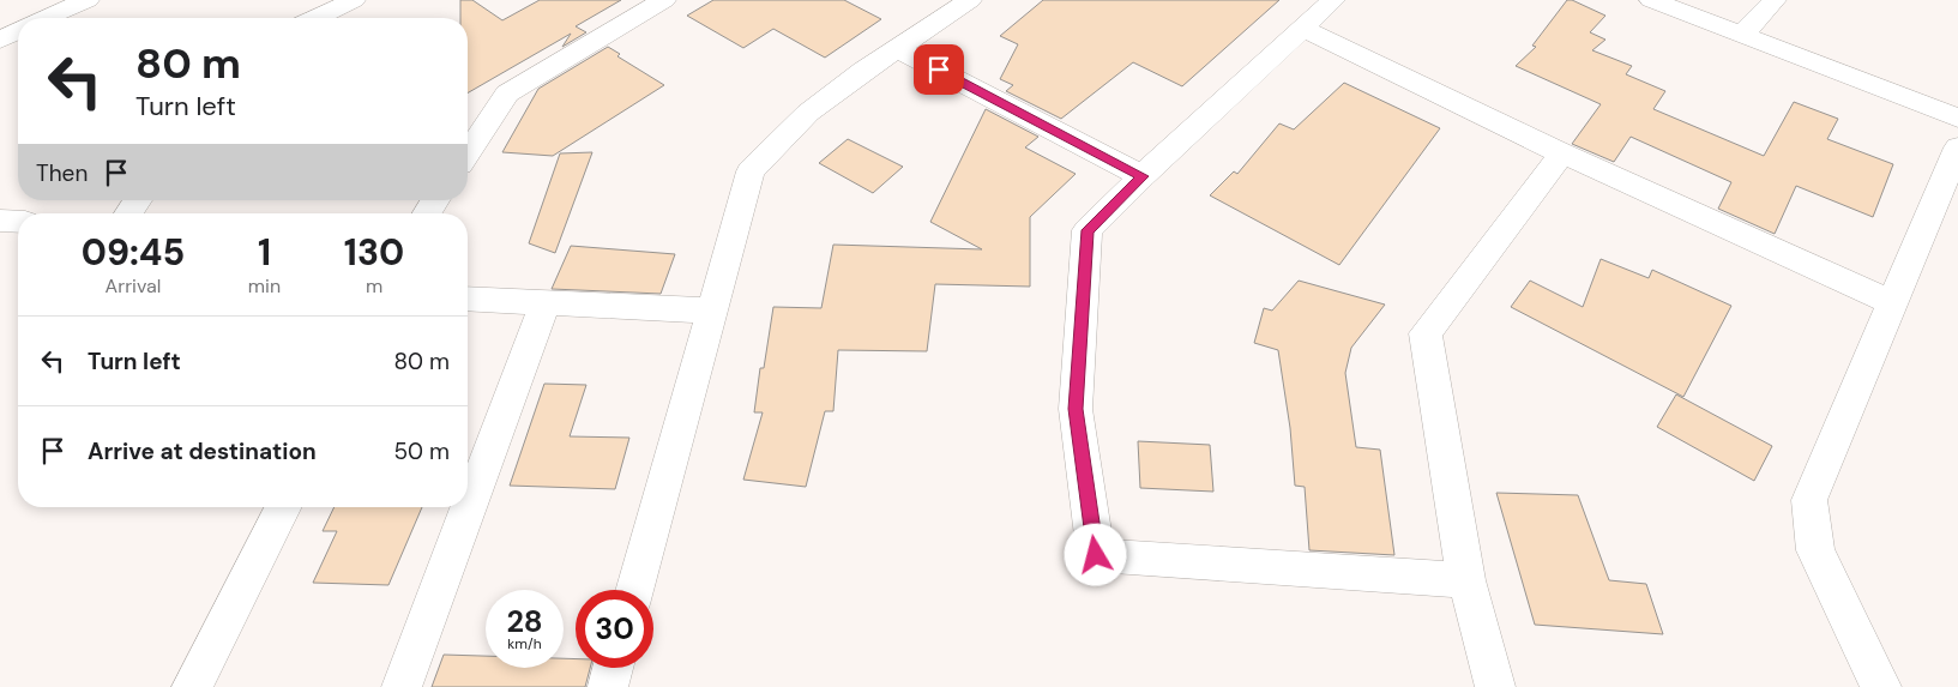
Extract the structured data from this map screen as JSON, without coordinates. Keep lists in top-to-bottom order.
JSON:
{
  "page": {
    "turn": ["80 m", "Turn left"],
    "then": "Then",
    "eta": [
      "09:45",
      "Arrival",
      "1",
      "min",
      "130",
      "m"
    ],
    "list": [
      {
        "name": "Turn left",
        "value": "80 m"
      },
      {
        "name": "Arrive at destination",
        "value": "50 m"
      }
    ],
    "speed": "28 km/h",
    "limit": "30"
  }
}
